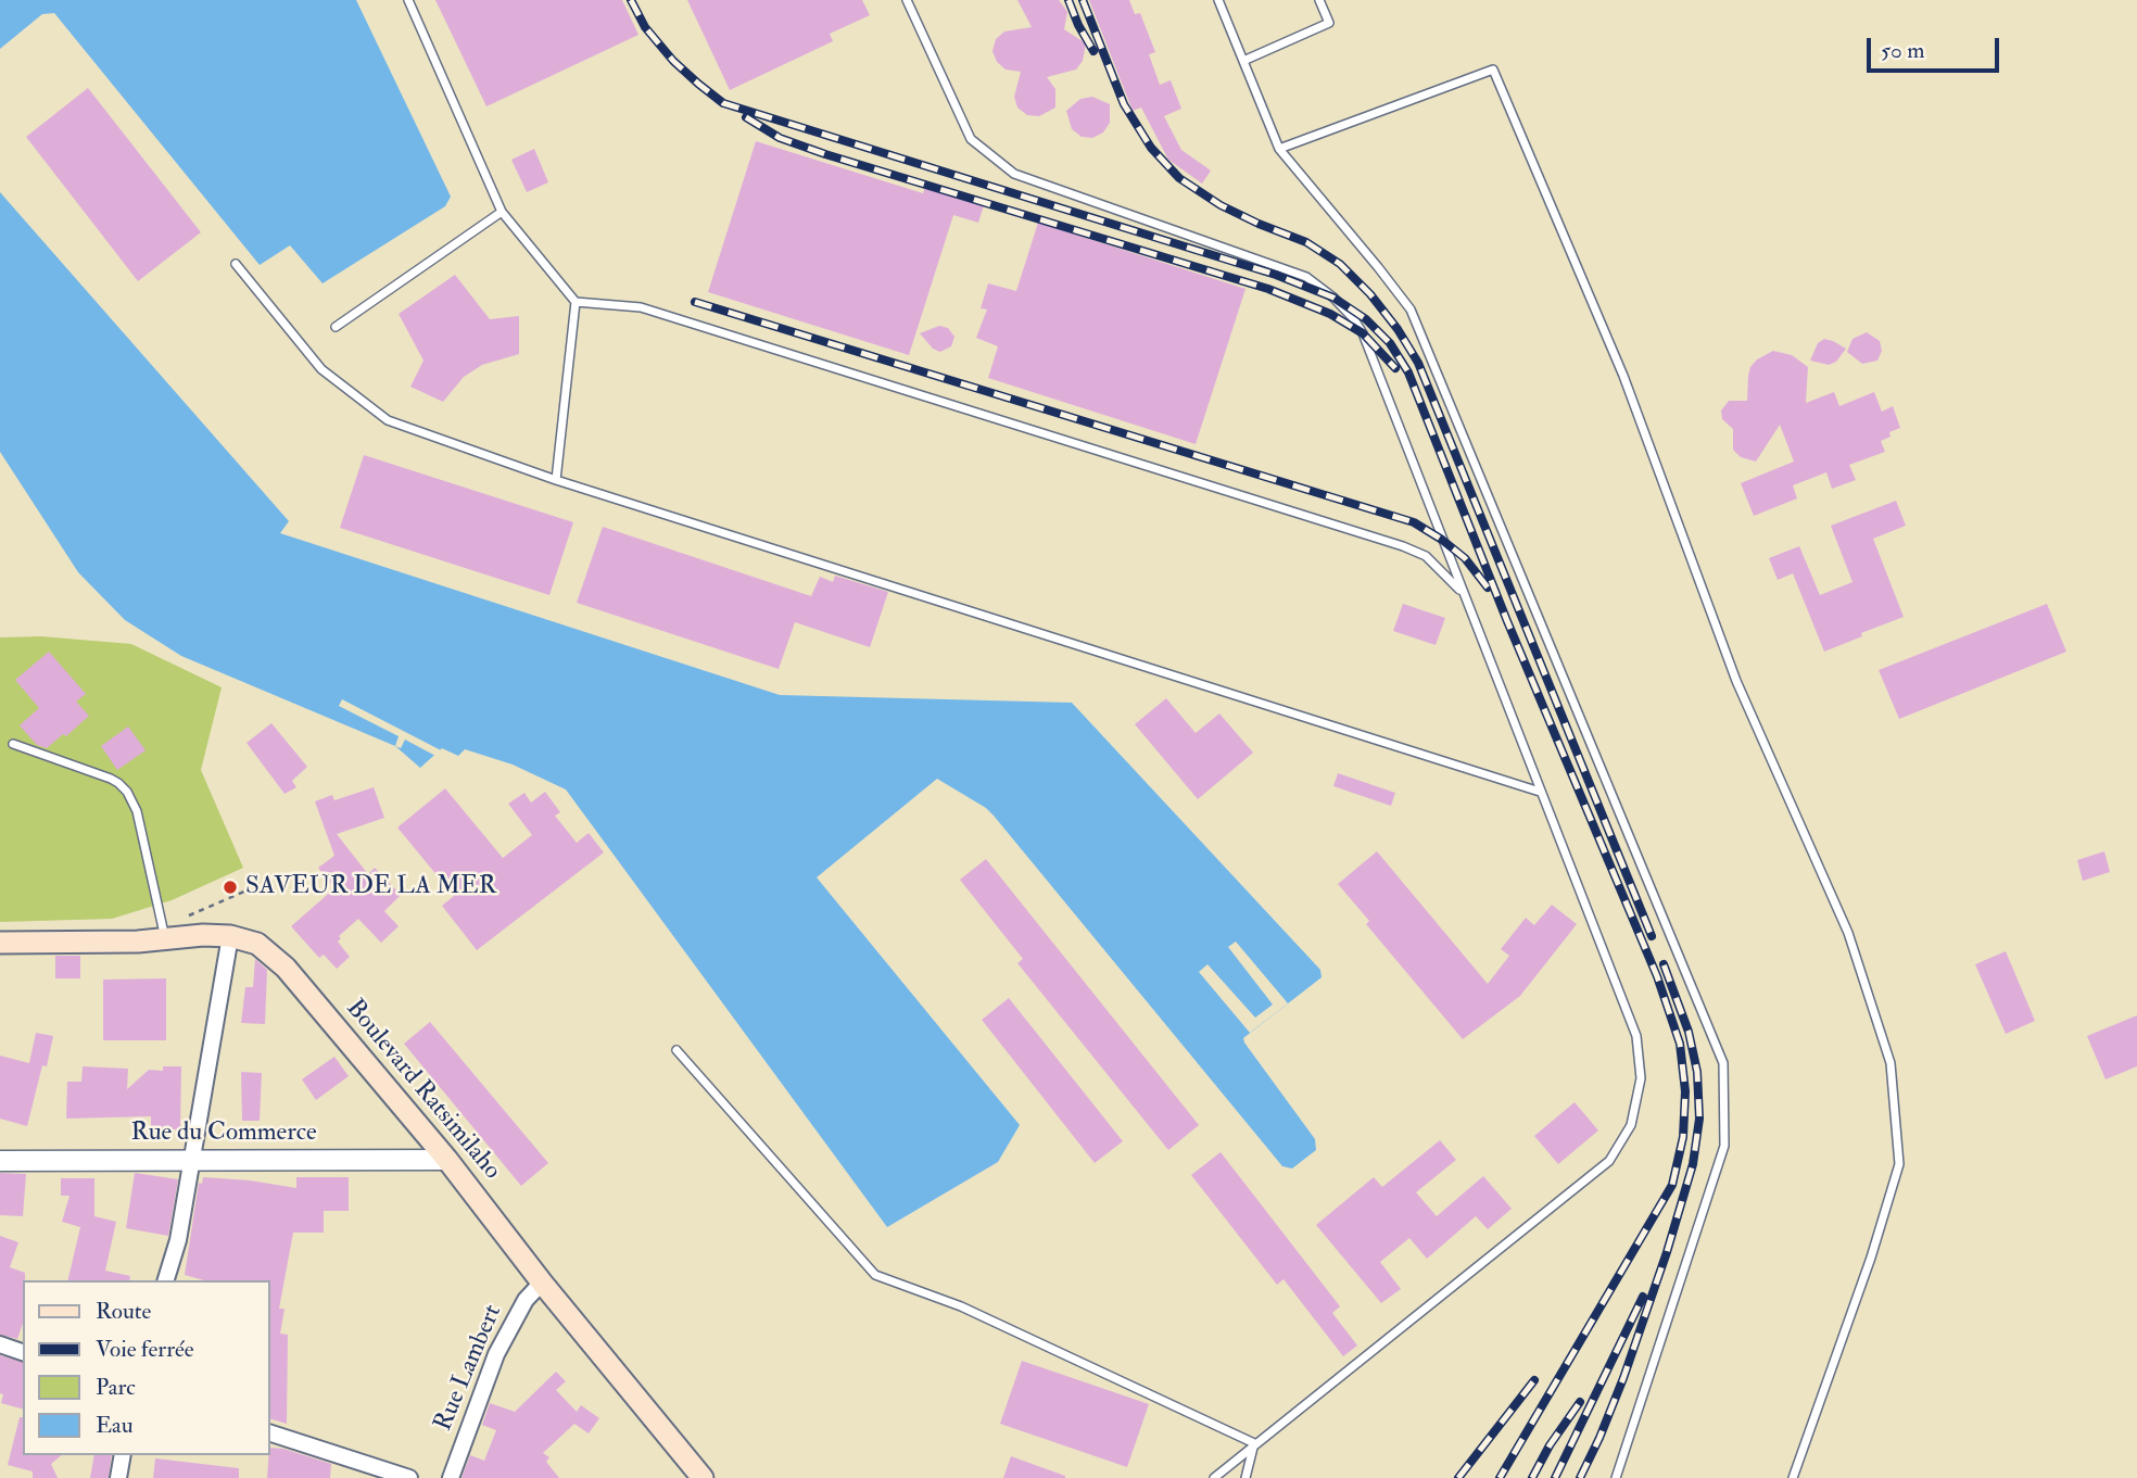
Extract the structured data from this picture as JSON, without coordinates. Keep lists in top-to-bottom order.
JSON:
{
  "streets": {
    "main road": ["Boulevard Ratsimilaho"],
    "street": ["Rue du Commerce", "Rue Lambert"]
  },
  "crossings": [
    ["Boulevard Ratsimilaho", "Rue du Commerce"],
    ["Boulevard Ratsimilaho", "Rue Lambert"]
  ],
  "places": ["SAVEUR DE LA MER"],
  "legend": [
    "Route",
    "Voie ferrée",
    "Parc",
    "Eau"
  ],
  "scale_bar": "50 m"
}
